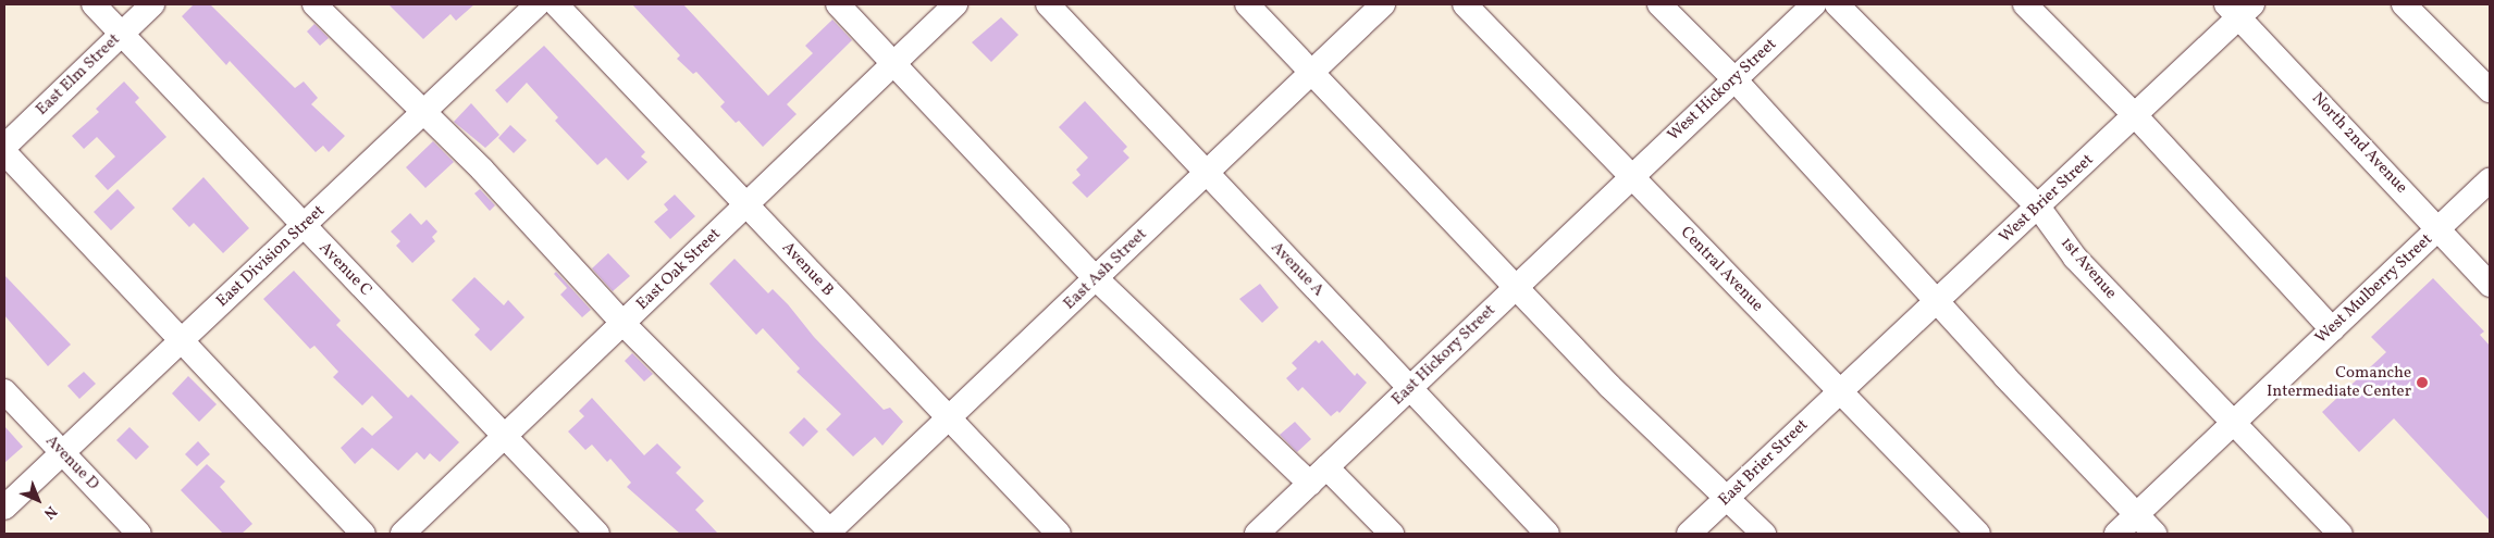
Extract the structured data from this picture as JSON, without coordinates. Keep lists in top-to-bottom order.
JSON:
{
  "streets": {
    "street": [
      "East Elm Street",
      "West Hickory Street",
      "North 2nd Avenue",
      "West Brier Street",
      "East Division Street",
      "1st Avenue",
      "Avenue C",
      "East Oak Street",
      "Avenue B",
      "East Ash Street",
      "Avenue A",
      "Central Avenue",
      "West Mulberry Street",
      "East Hickory Street",
      "Avenue D",
      "East Brier Street"
    ]
  },
  "crossings": [
    ["East Elm Street", "Avenue C"],
    ["West Hickory Street", "Central Avenue"],
    ["West Hickory Street", "East Hickory Street"],
    ["North 2nd Avenue", "West Brier Street"],
    ["North 2nd Avenue", "West Mulberry Street"],
    ["West Brier Street", "1st Avenue"],
    ["West Brier Street", "Central Avenue"],
    ["West Brier Street", "East Brier Street"],
    ["East Division Street", "Avenue C"],
    ["East Division Street", "Avenue D"],
    ["1st Avenue", "West Mulberry Street"],
    ["Avenue C", "East Oak Street"],
    ["East Oak Street", "Avenue B"],
    ["Avenue B", "East Ash Street"],
    ["East Ash Street", "Avenue A"],
    ["Avenue A", "East Hickory Street"],
    ["Central Avenue", "East Hickory Street"],
    ["Central Avenue", "East Brier Street"]
  ],
  "places": ["Comanche Intermediate Center"],
  "north": "bottom right"
}
